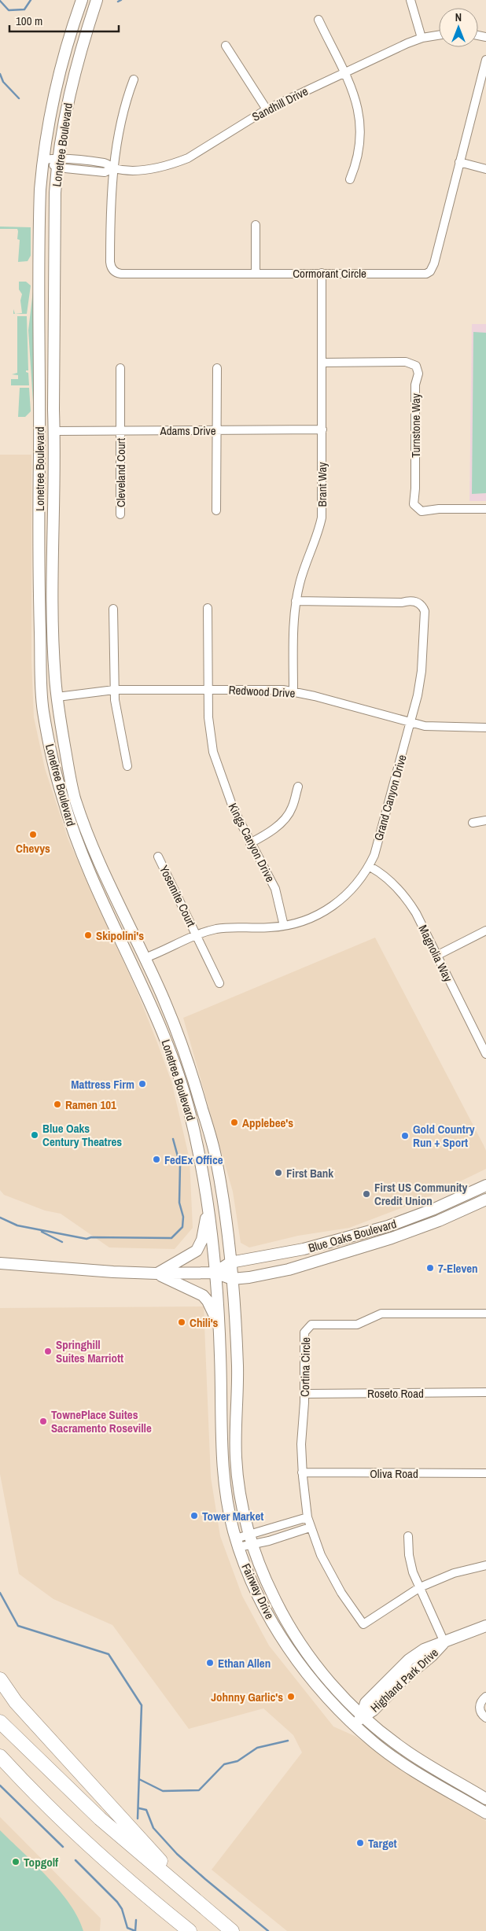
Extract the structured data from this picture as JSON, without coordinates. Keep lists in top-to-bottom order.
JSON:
{
  "streets": {
    "main road": [
      "Lonetree Boulevard",
      "Blue Oaks Boulevard",
      "Fairway Drive",
      "Highland Park Drive"
    ],
    "street": [
      "Sandhill Drive",
      "Cormorant Circle",
      "Turnstone Way",
      "Adams Drive",
      "Cleveland Court",
      "Brant Way",
      "Redwood Drive",
      "Grand Canyon Drive",
      "Kings Canyon Drive",
      "Yosemite Court",
      "Magnolia Way",
      "Cortina Circle",
      "Roseto Road",
      "Oliva Road"
    ]
  },
  "crossings": [
    ["Sandhill Drive", "Lonetree Boulevard"],
    ["Sandhill Drive", "Cormorant Circle"],
    ["Lonetree Boulevard", "Adams Drive"],
    ["Lonetree Boulevard", "Redwood Drive"],
    ["Lonetree Boulevard", "Grand Canyon Drive"],
    ["Lonetree Boulevard", "Blue Oaks Boulevard"],
    ["Lonetree Boulevard", "Fairway Drive"],
    ["Cormorant Circle", "Brant Way"],
    ["Turnstone Way", "Brant Way"],
    ["Adams Drive", "Cleveland Court"],
    ["Adams Drive", "Brant Way"],
    ["Brant Way", "Redwood Drive"],
    ["Brant Way", "Grand Canyon Drive"],
    ["Redwood Drive", "Grand Canyon Drive"],
    ["Redwood Drive", "Kings Canyon Drive"],
    ["Grand Canyon Drive", "Kings Canyon Drive"],
    ["Grand Canyon Drive", "Yosemite Court"],
    ["Grand Canyon Drive", "Magnolia Way"],
    ["Blue Oaks Boulevard", "Fairway Drive"],
    ["Cortina Circle", "Roseto Road"],
    ["Cortina Circle", "Oliva Road"],
    ["Fairway Drive", "Highland Park Drive"]
  ],
  "places": [
    "Chevys",
    "Skipolini's",
    "Mattress Firm",
    "Ramen 101",
    "Applebee's",
    "Blue Oaks Century Theatres",
    "Gold Country Run + Sport",
    "FedEx Office",
    "First Bank",
    "First US Community Credit Union",
    "7-Eleven",
    "Chili's",
    "Springhill Suites Marriott",
    "TownePlace Suites Sacramento Roseville",
    "Tower Market",
    "Ethan Allen",
    "Johnny Garlic's",
    "Target",
    "Topgolf"
  ],
  "scale_bar": "100 m",
  "north": "top"
}
